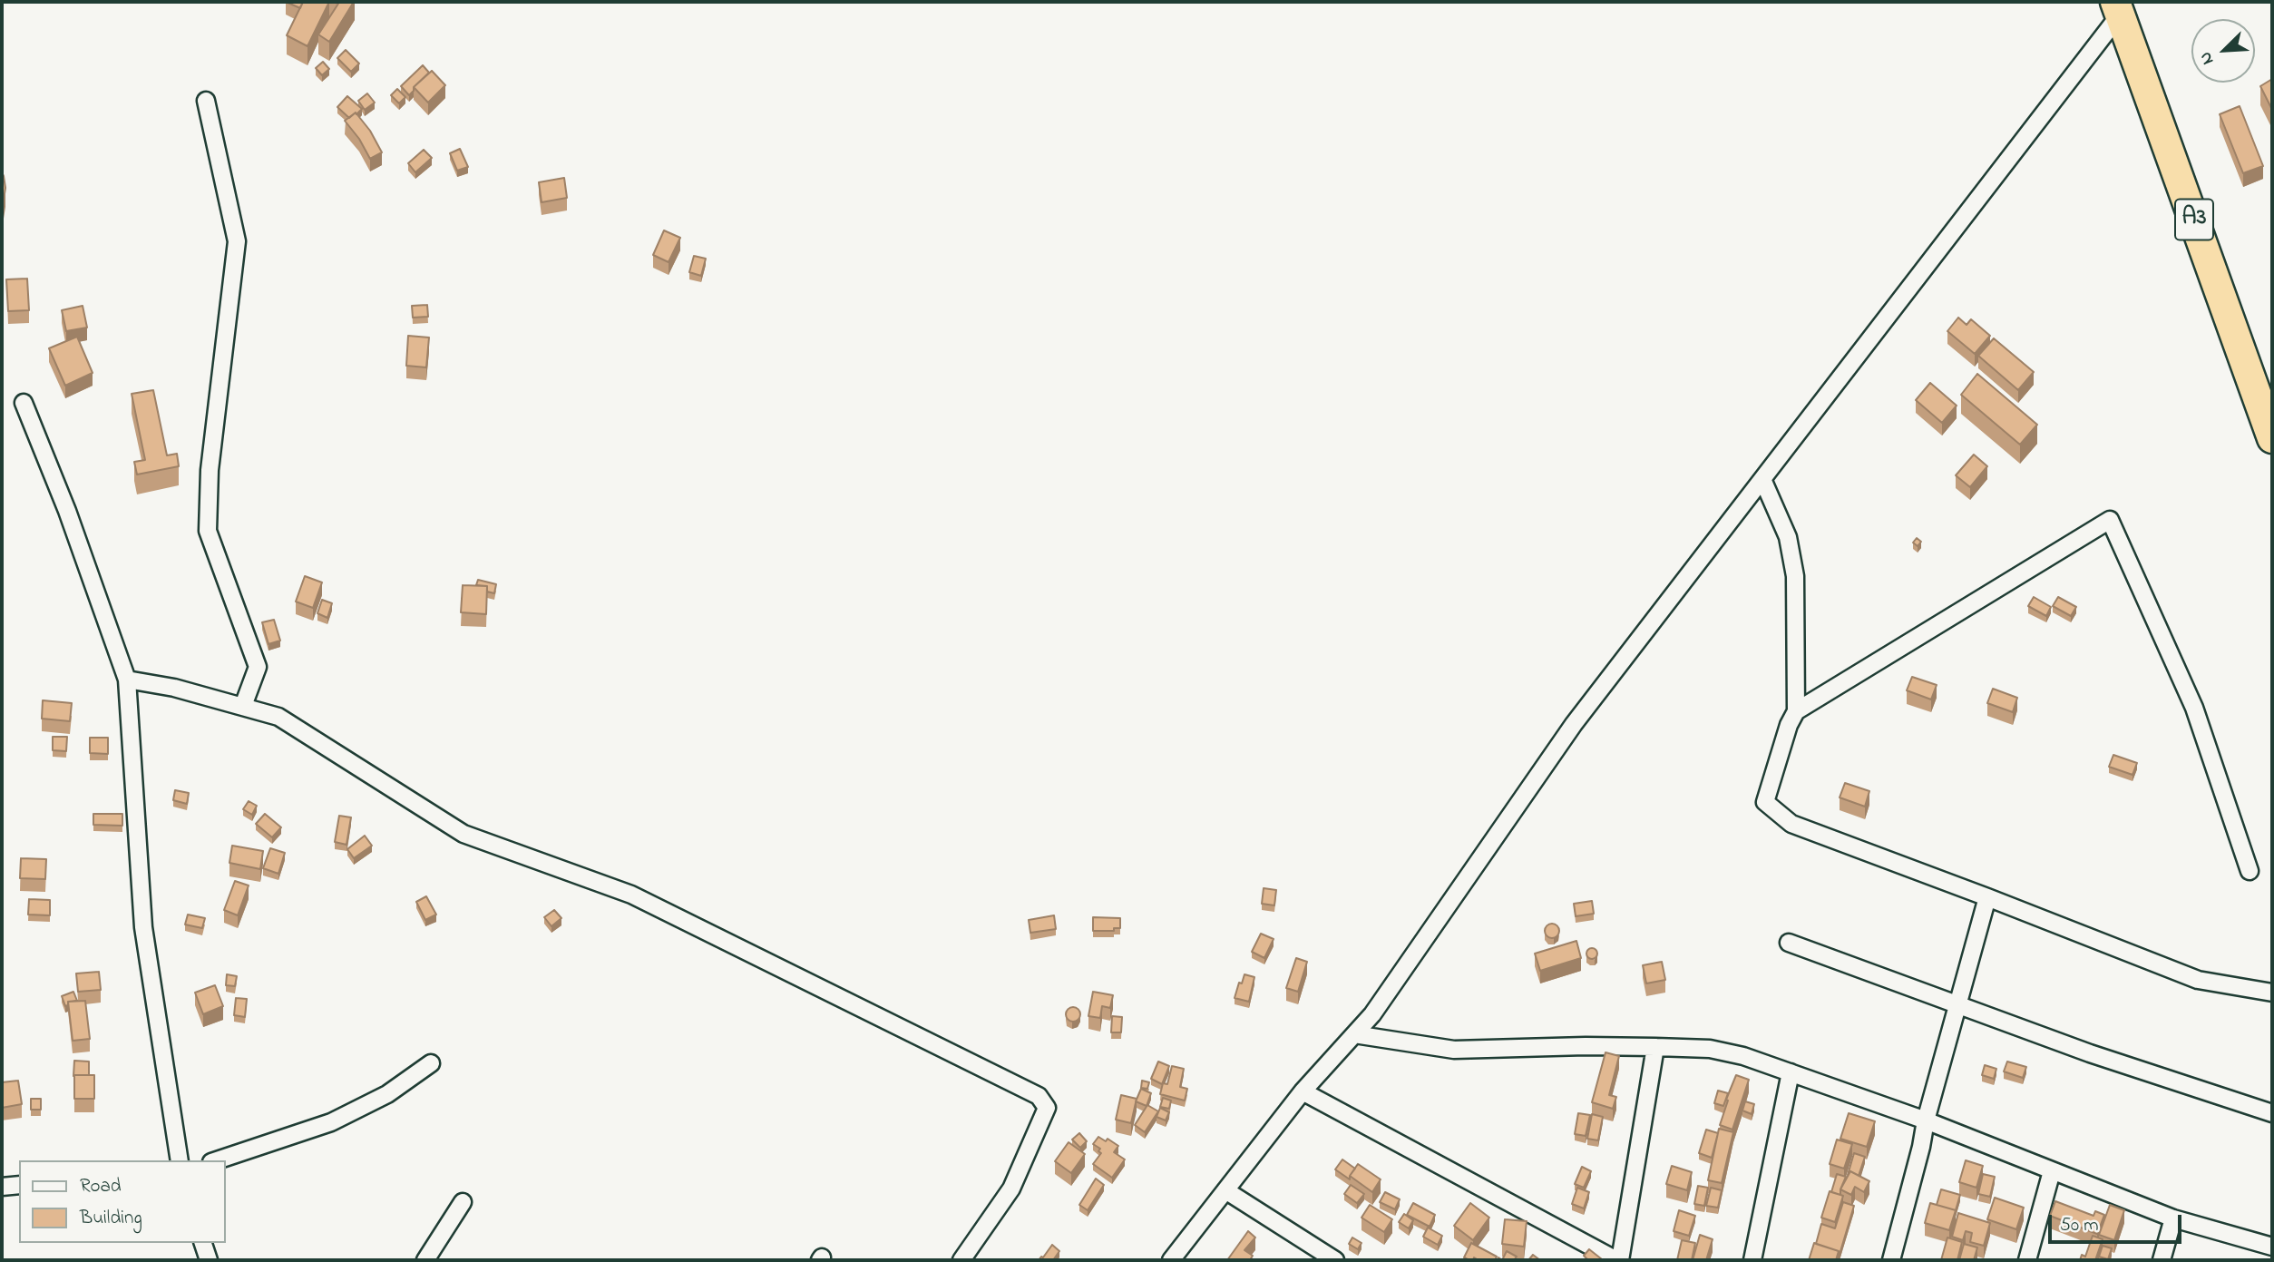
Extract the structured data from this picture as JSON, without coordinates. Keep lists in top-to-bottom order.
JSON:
{
  "streets": {
    "highway": ["A3"]
  },
  "legend": ["Road", "Building"],
  "scale_bar": "50 m",
  "north": "bottom left"
}
